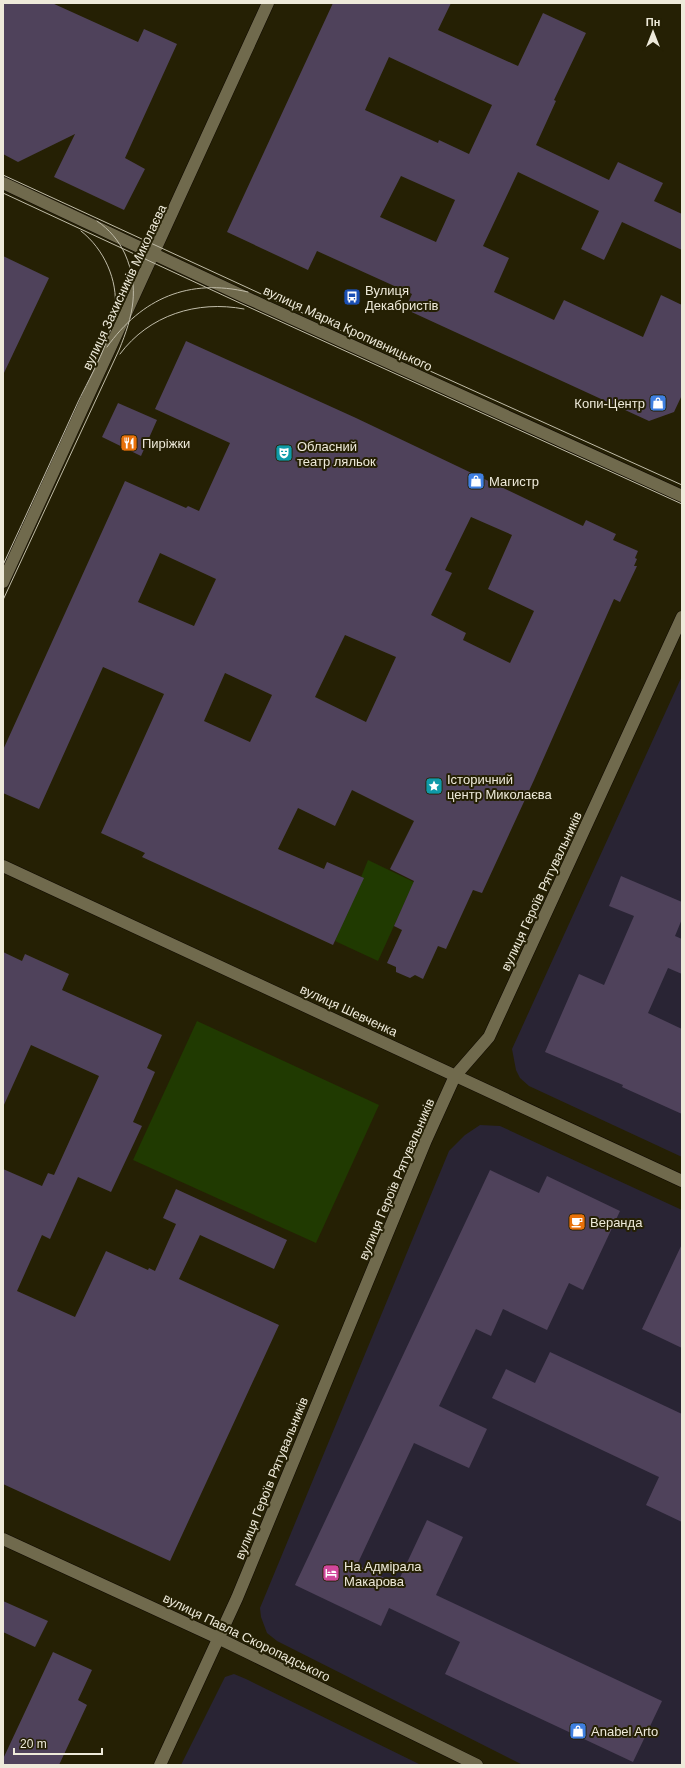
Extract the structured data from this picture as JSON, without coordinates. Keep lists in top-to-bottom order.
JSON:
{
  "streets": {
    "street": [
      "вулиця Захисників Миколаєва",
      "вулиця Марка Кропивницького",
      "вулиця Героїв Рятувальників",
      "вулиця Шевченка",
      "вулиця Павла Скоропадського"
    ]
  },
  "crossings": [
    ["вулиця Захисників Миколаєва", "вулиця Марка Кропивницького"],
    ["вулиця Героїв Рятувальників", "вулиця Шевченка"],
    ["вулиця Героїв Рятувальників", "вулиця Павла Скоропадського"]
  ],
  "places": {
    "bus stop": ["Вулиця Декабристів"],
    "shop": ["Копи-Центр", "Магистр", "Anabel Arto"],
    "restaurant": ["Пиріжки"],
    "theatre": ["Обласний театр ляльок"],
    "place": ["Історичний центр Миколаєва"],
    "cafe": ["Веранда"],
    "hotel": ["На Адмірала Макарова"]
  },
  "scale_bar": "20 m",
  "north": "top"
}
